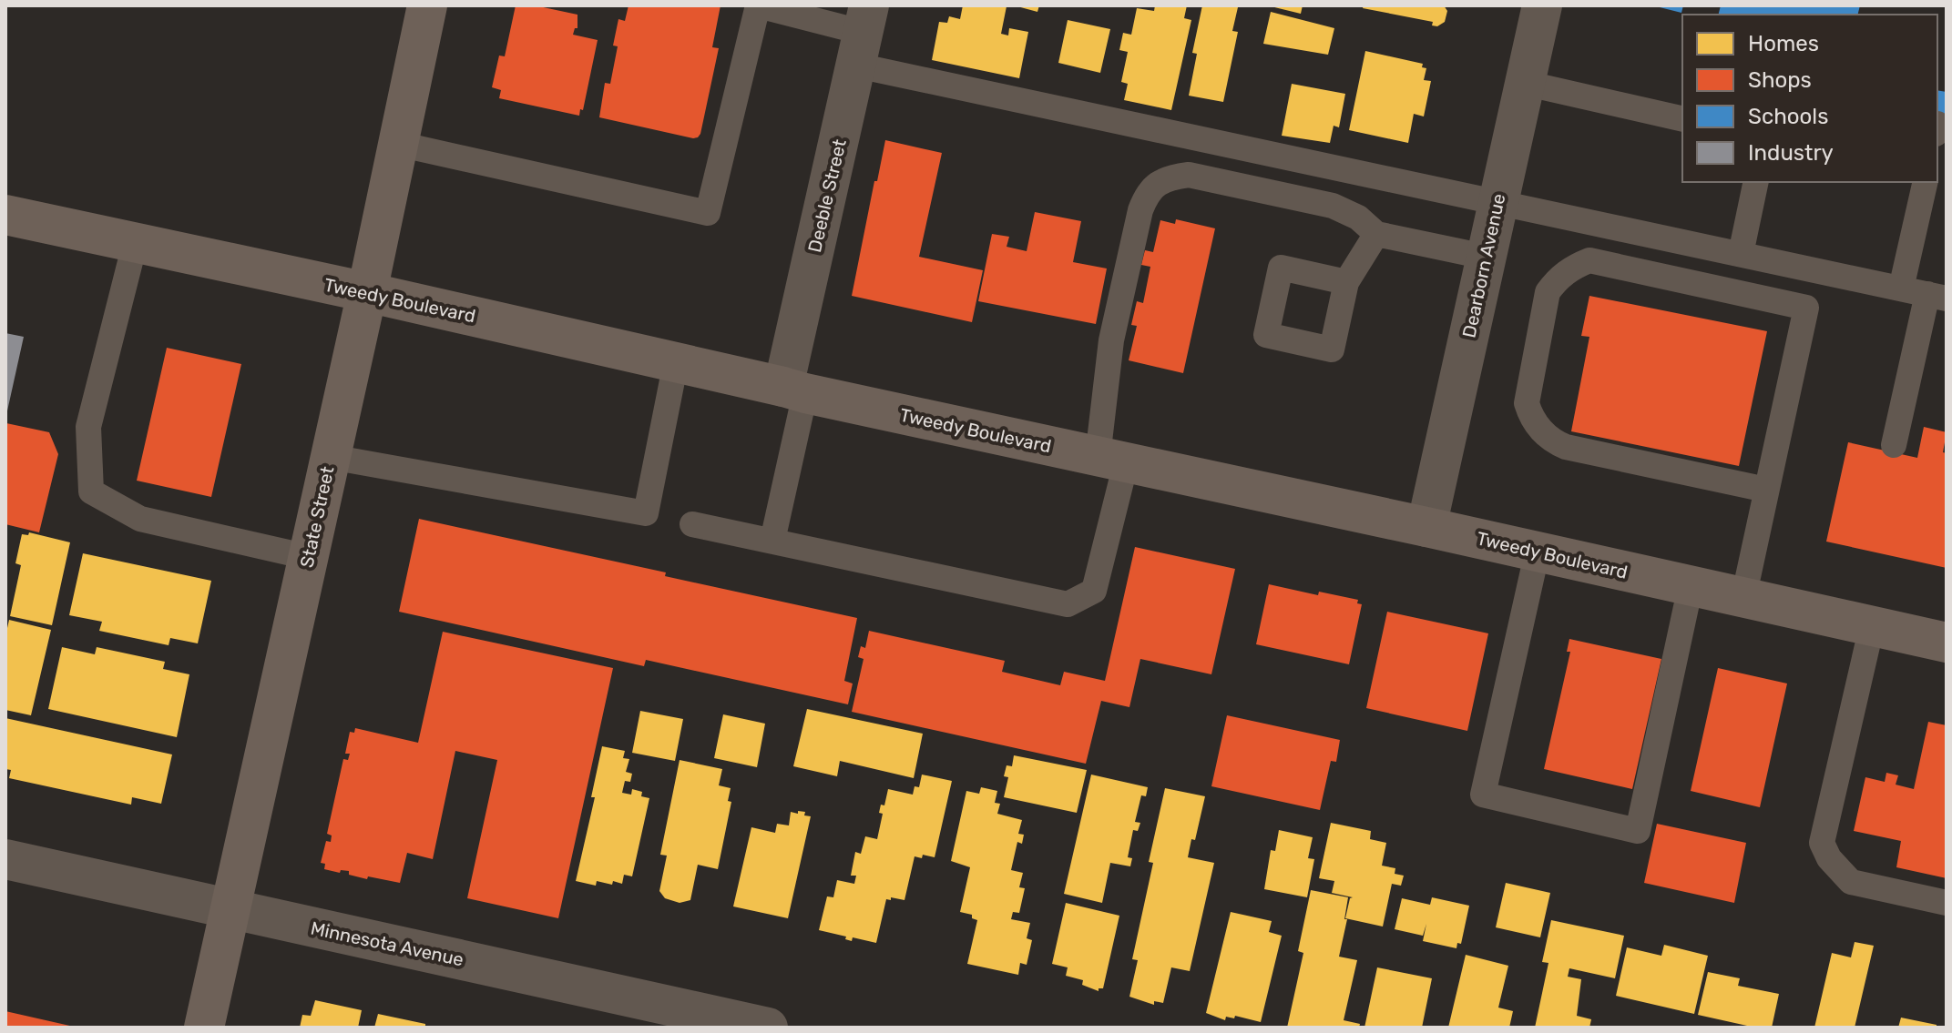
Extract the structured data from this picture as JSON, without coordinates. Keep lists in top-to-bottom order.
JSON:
{
  "streets": {
    "main road": ["Tweedy Boulevard", "State Street"],
    "street": ["Deeble Street", "Dearborn Avenue", "Minnesota Avenue"]
  },
  "crossings": [
    ["Deeble Street", "Tweedy Boulevard"],
    ["Dearborn Avenue", "Tweedy Boulevard"],
    ["Tweedy Boulevard", "State Street"],
    ["State Street", "Minnesota Avenue"]
  ],
  "legend": [
    "Homes",
    "Shops",
    "Schools",
    "Industry"
  ]
}
